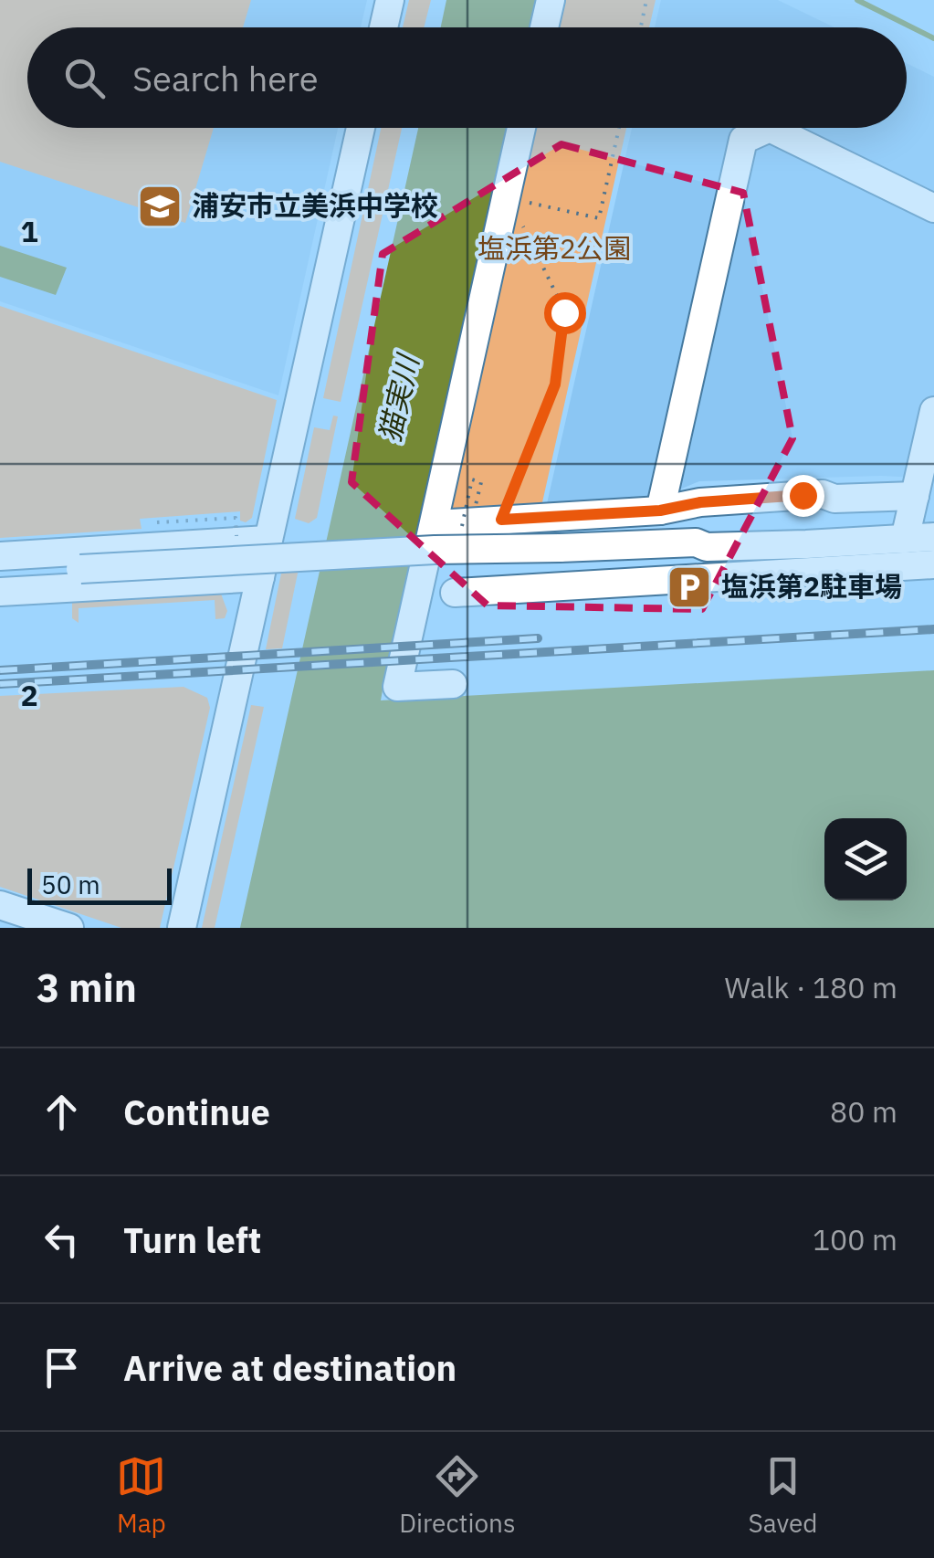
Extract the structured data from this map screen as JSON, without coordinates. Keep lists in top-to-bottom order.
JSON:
{
  "water": ["猫実川"],
  "parks": ["塩浜第2公園"],
  "places": {
    "school or university": ["浦安市立美浜中学校"],
    "parking": ["塩浜第2駐車場"]
  },
  "scale_bar": "50 m",
  "page": {
    "search": "Search here",
    "scale": "50 m",
    "heading": ["3 min", "Walk · 180 m"],
    "list": [
      ["Continue", "80 m"],
      ["Turn left", "100 m"],
      "Arrive at destination"
    ],
    "nav": ["Map", "Directions", "Saved"]
  },
  "grid": {
    "rows": ["1", "2"]
  }
}
